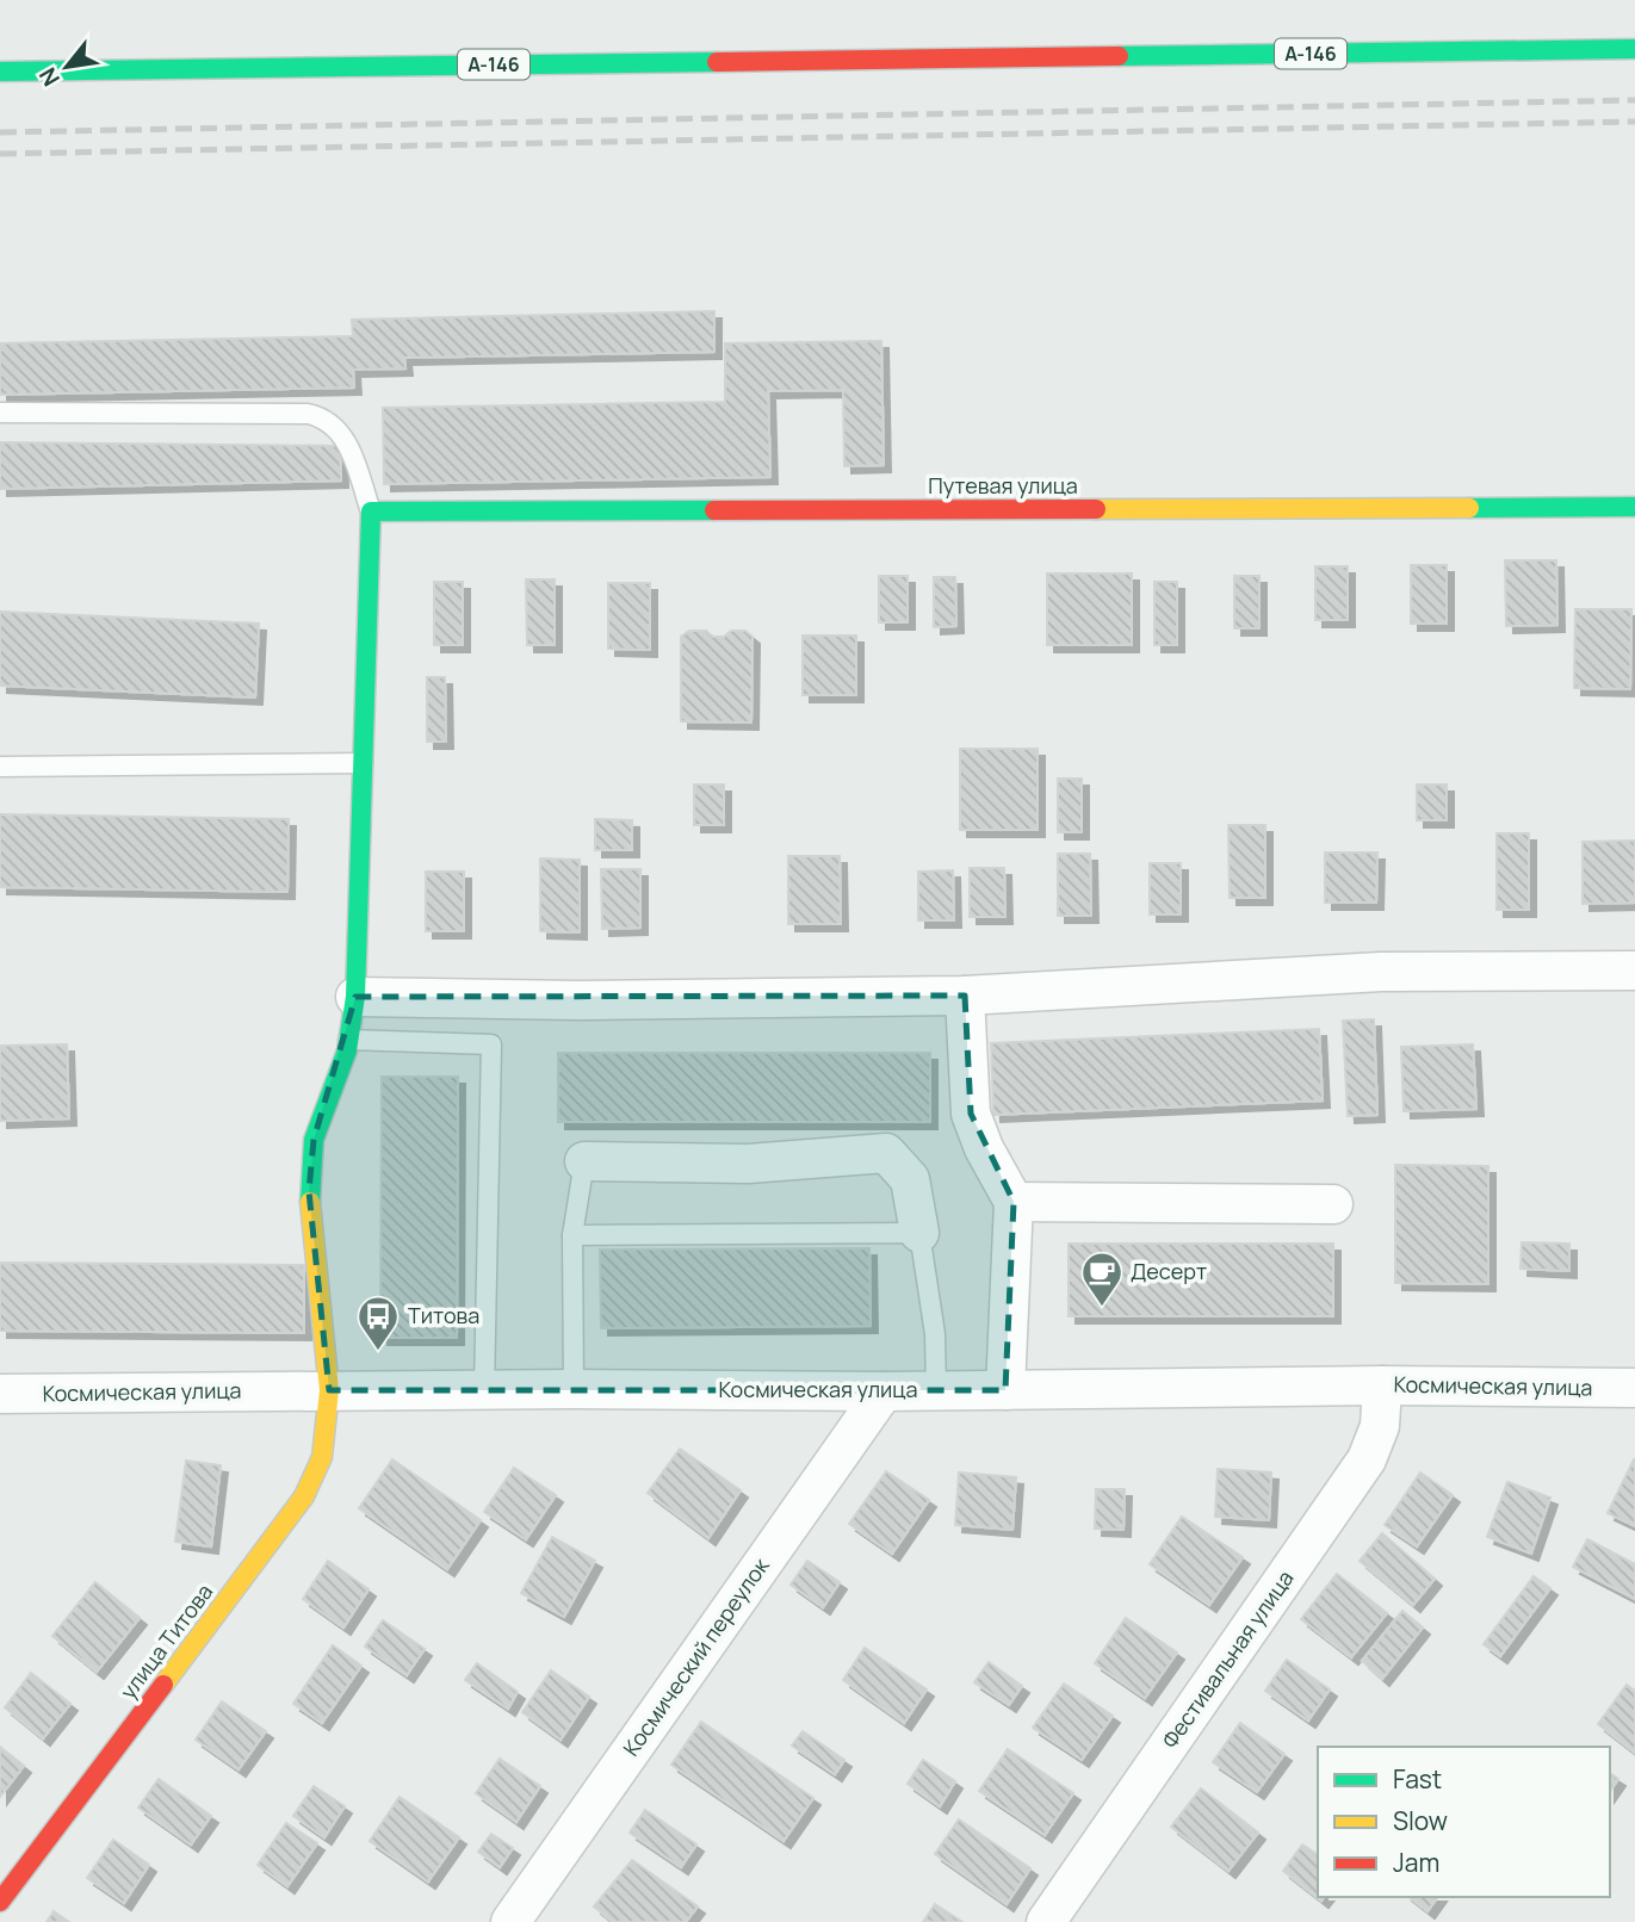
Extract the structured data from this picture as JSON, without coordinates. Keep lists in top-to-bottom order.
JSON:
{
  "streets": {
    "street": [
      "А-146",
      "Путевая улица",
      "Космическая улица",
      "улица Титова",
      "Космический переулок",
      "Фестивальная улица"
    ]
  },
  "crossings": [
    ["Путевая улица", "улица Титова"],
    ["Космическая улица", "улица Титова"],
    ["Космическая улица", "Космический переулок"],
    ["Космическая улица", "Фестивальная улица"]
  ],
  "places": {
    "cafe": ["Десерт"],
    "bus stop": ["Титова"]
  },
  "legend": ["Fast", "Slow", "Jam"],
  "north": "bottom left"
}
